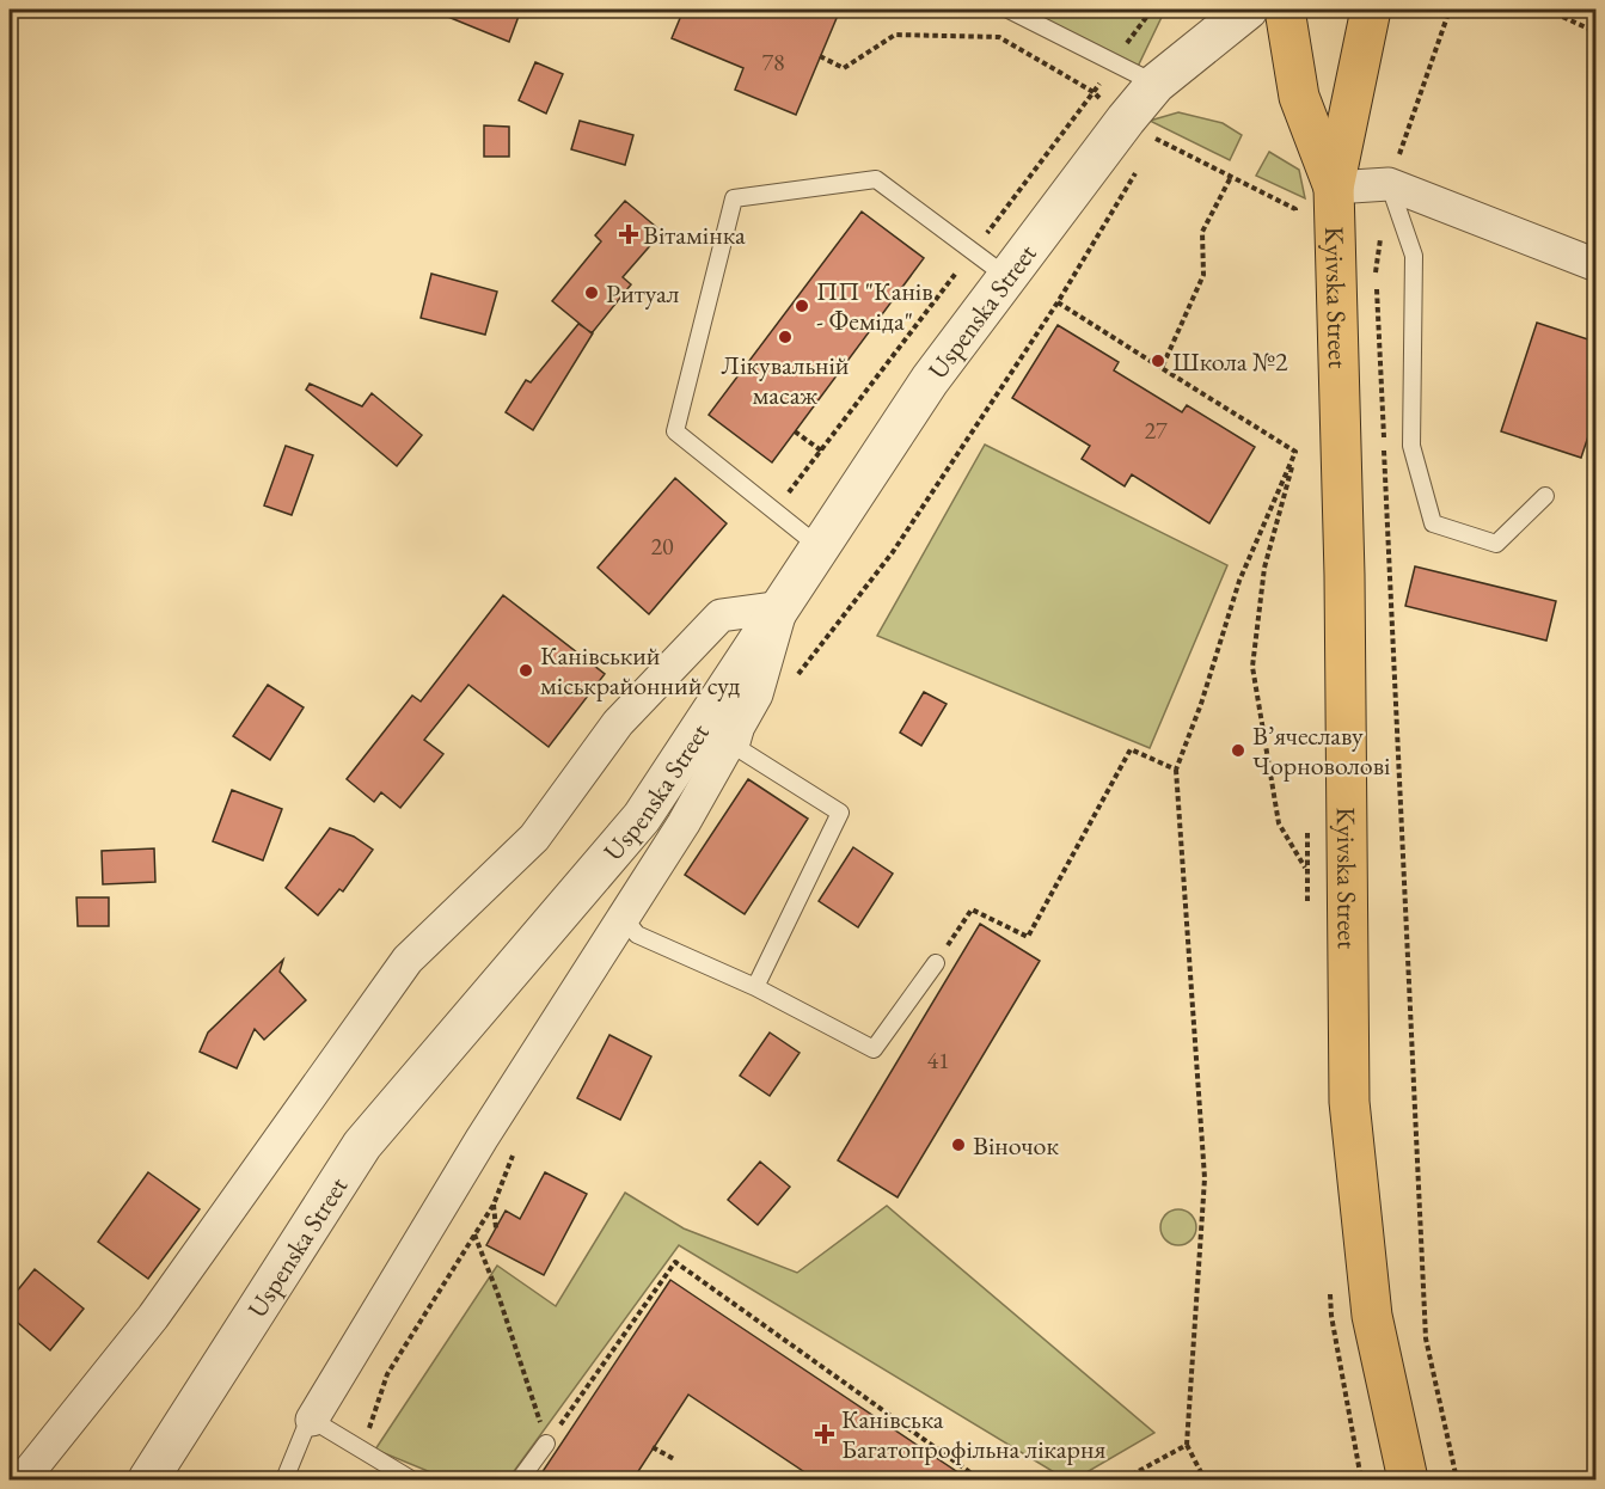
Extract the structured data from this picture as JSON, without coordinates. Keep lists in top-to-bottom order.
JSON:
{
  "streets": {
    "main road": ["Kyivska Street"],
    "street": ["Uspenska Street"]
  },
  "places": {
    "health": ["Вітамінка", "Канівська Багатопрофільна лікарня"],
    "other": [
      "Ритуал",
      "ПП \"Канів - Феміда\"",
      "Лікувальній масаж",
      "Школа №2",
      "Канівський міськрайонний суд",
      "В’ячеславу Чорноволові",
      "Віночок"
    ]
  },
  "house_numbers": [
    "78",
    "27",
    "20",
    "41"
  ]
}
